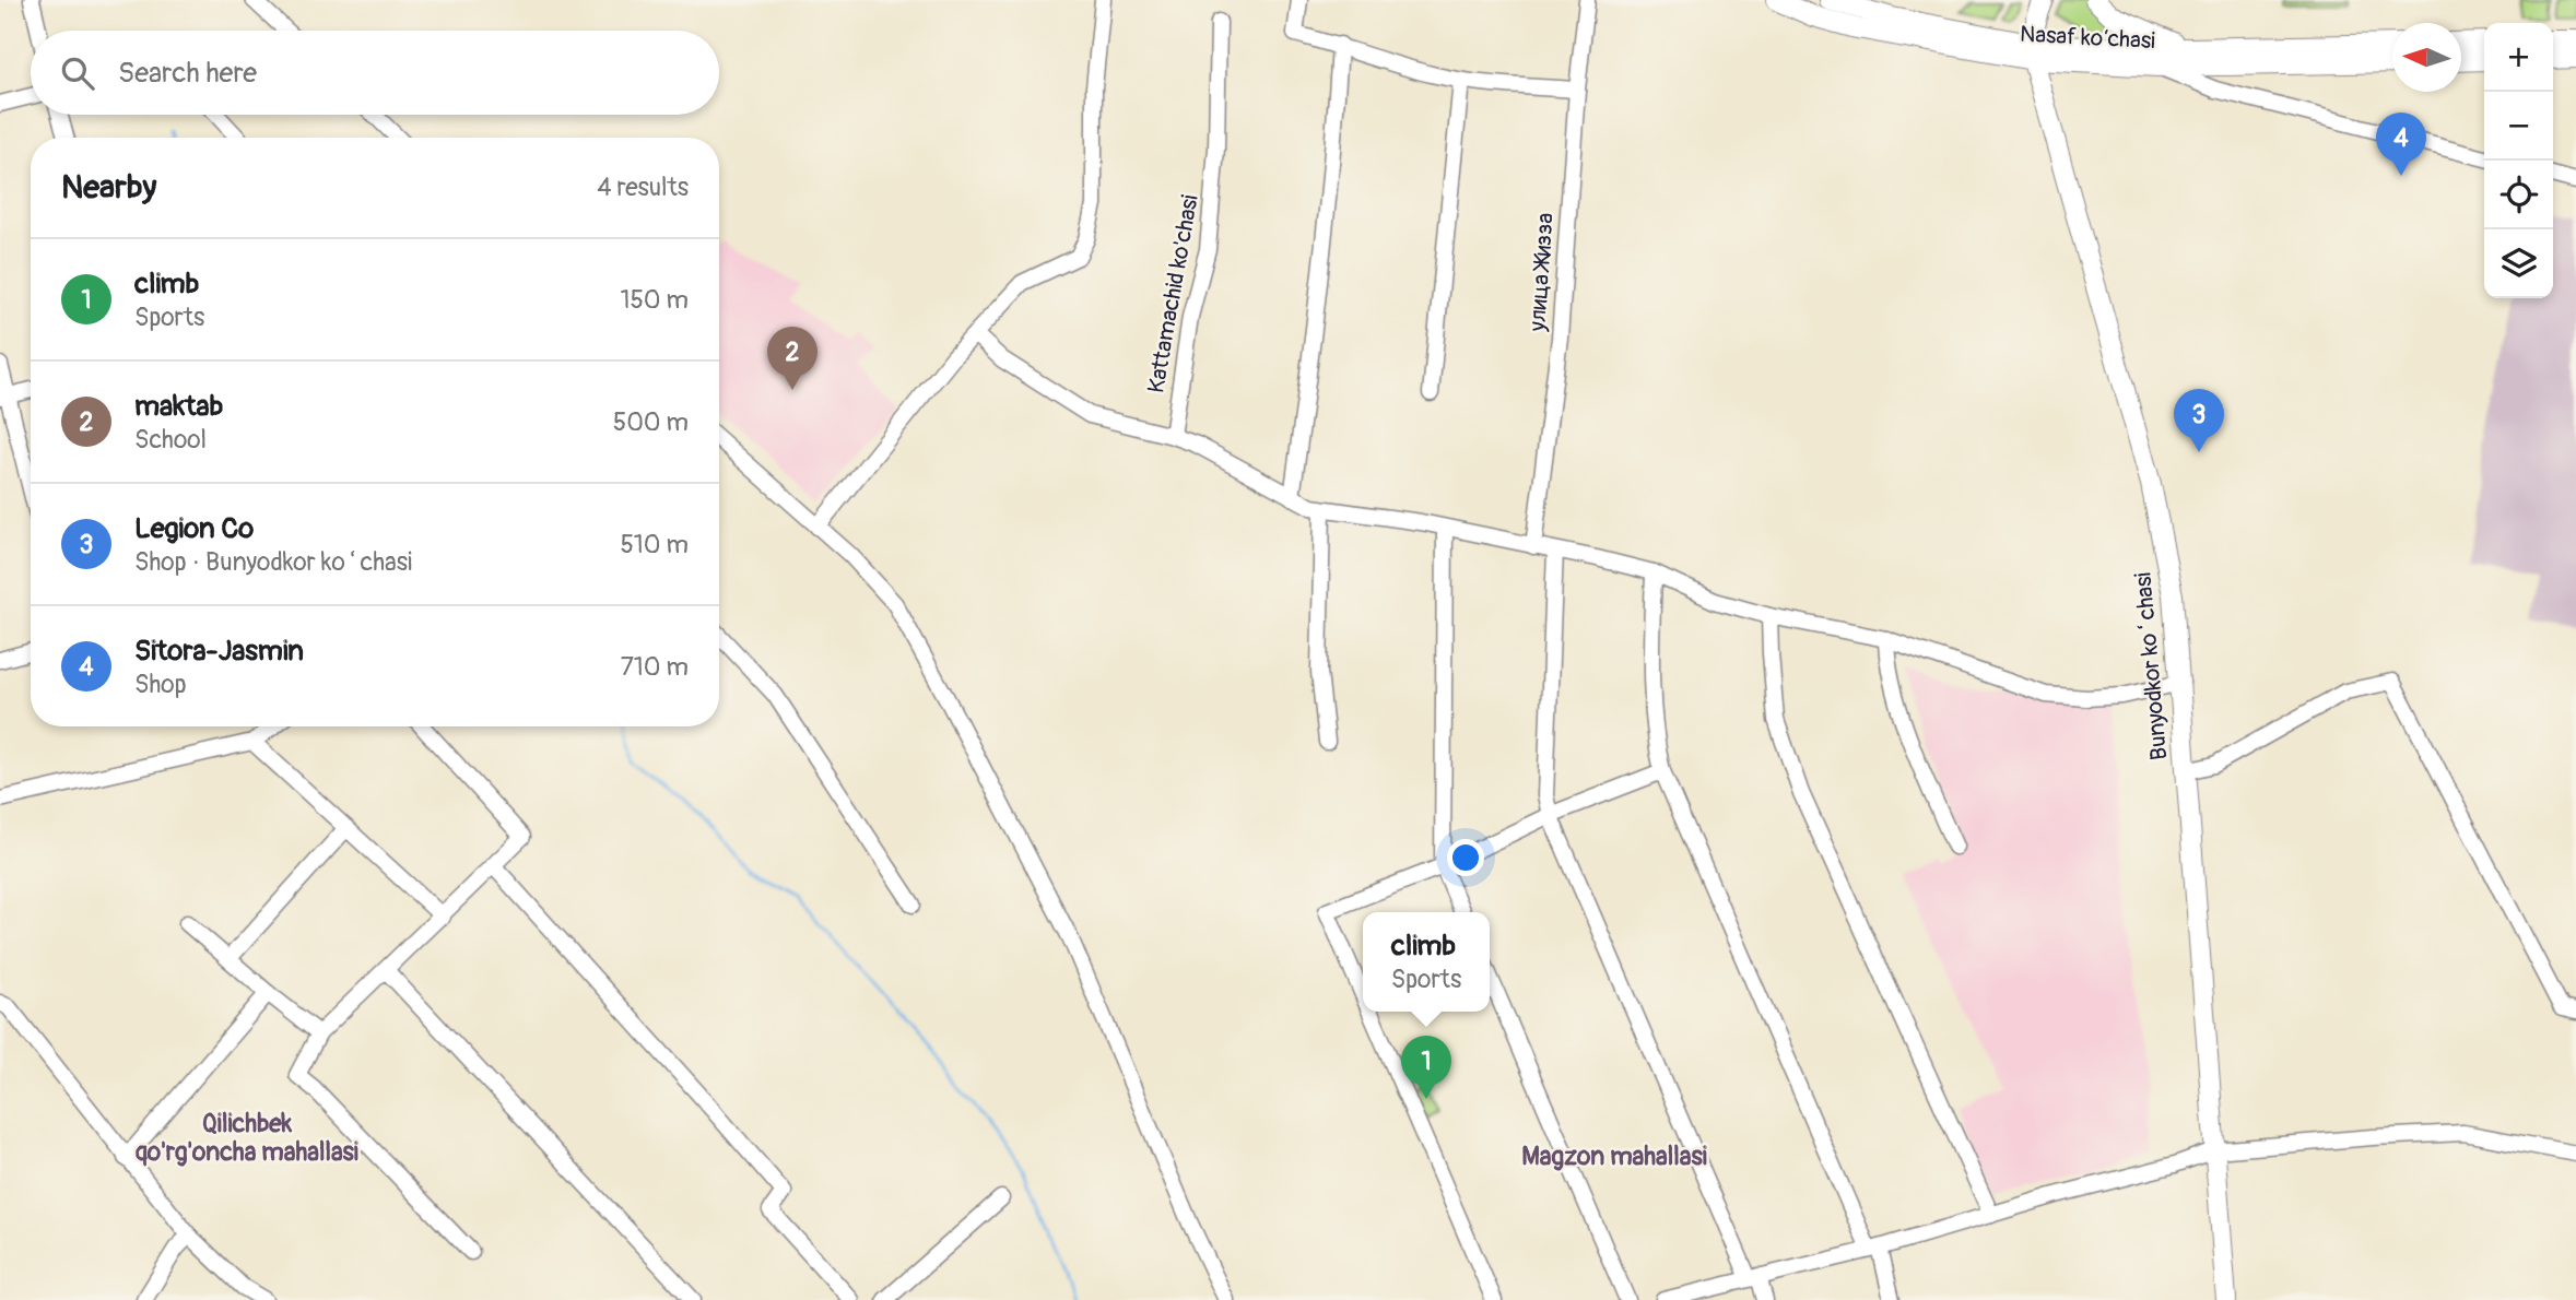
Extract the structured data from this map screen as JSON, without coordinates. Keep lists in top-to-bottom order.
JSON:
{
  "streets": {
    "main road": ["Nasaf ko‘chasi", "Bunyodkor koʻchasi"],
    "street": ["улица Жизза", "Kattamachid ko'chasi"]
  },
  "crossings": [
    ["Nasaf ko‘chasi", "Bunyodkor koʻchasi"]
  ],
  "districts": ["Qilichbek qo'rg'oncha mahallasi", "Magzon mahallasi"],
  "north": "left",
  "page": {
    "map_buttons": ["+", "−"],
    "search": "Search here",
    "pins": [
      "4",
      "2",
      "3",
      "1"
    ],
    "heading": ["Nearby", "4 results"],
    "list": [
      {
        "mark": "1",
        "name": "climb",
        "note": "Sports",
        "value": "150 m"
      },
      {
        "mark": "2",
        "name": "maktab",
        "note": "School",
        "value": "500 m"
      },
      {
        "mark": "3",
        "name": "Legion Co",
        "note": "Shop · Bunyodkor koʻchasi",
        "value": "510 m"
      },
      {
        "mark": "4",
        "name": "Sitora-Jasmin",
        "note": "Shop",
        "value": "710 m"
      }
    ],
    "popup": ["climb", "Sports"]
  }
}
